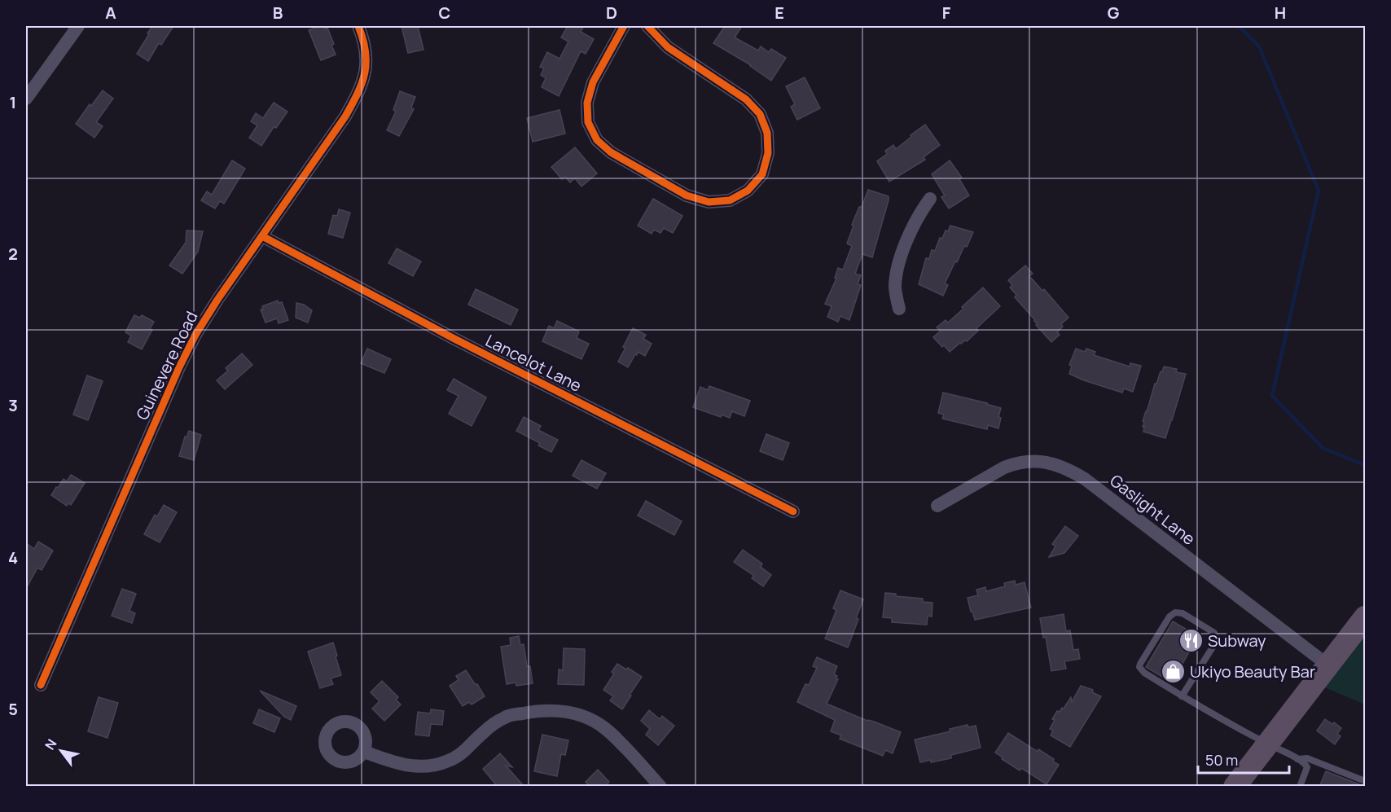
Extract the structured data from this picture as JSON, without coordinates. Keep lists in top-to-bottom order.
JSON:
{
  "streets": {
    "street": ["Lancelot Lane", "Guinevere Road", "Gaslight Lane"]
  },
  "crossings": [
    ["Lancelot Lane", "Guinevere Road"]
  ],
  "places": {
    "restaurant": ["Subway"],
    "shop": ["Ukiyo Beauty Bar"]
  },
  "scale_bar": "50 m",
  "north": "top left",
  "grid": {
    "columns": [
      "A",
      "B",
      "C",
      "D",
      "E",
      "F",
      "G",
      "H"
    ],
    "rows": [
      "1",
      "2",
      "3",
      "4",
      "5"
    ]
  }
}
